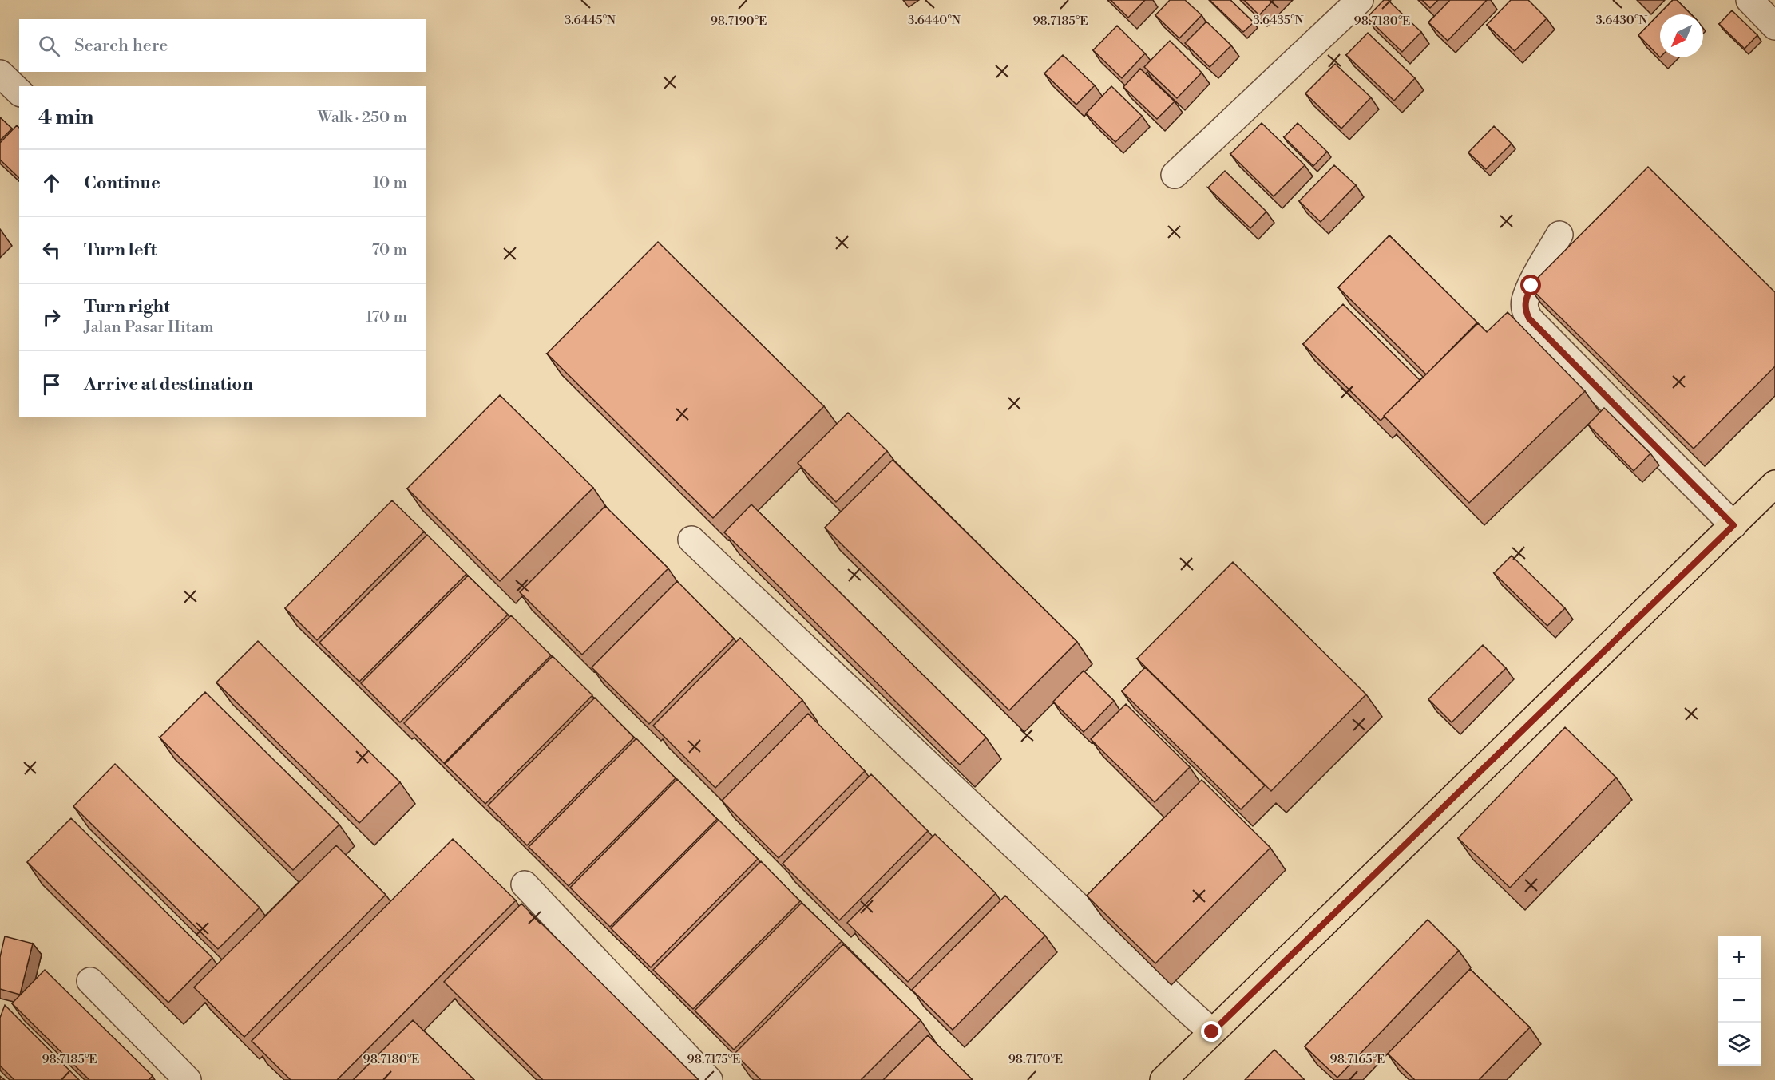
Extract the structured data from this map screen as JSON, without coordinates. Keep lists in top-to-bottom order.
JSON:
{
  "north": "bottom left",
  "page": {
    "search": "Search here",
    "heading": ["4 min", "Walk · 250 m"],
    "list": [
      ["Continue", "10 m"],
      ["Turn left", "70 m"],
      ["Turn right", "Jalan Pasar Hitam", "170 m"],
      "Arrive at destination"
    ],
    "map_buttons": ["+", "−"]
  },
  "coordinates": [
    "3.6440°N",
    "3.6445°N",
    "3.6435°N",
    "3.6430°N",
    "98.7190°E",
    "98.7185°E",
    "98.7180°E",
    "98.7175°E",
    "98.7170°E",
    "98.7165°E"
  ]
}
